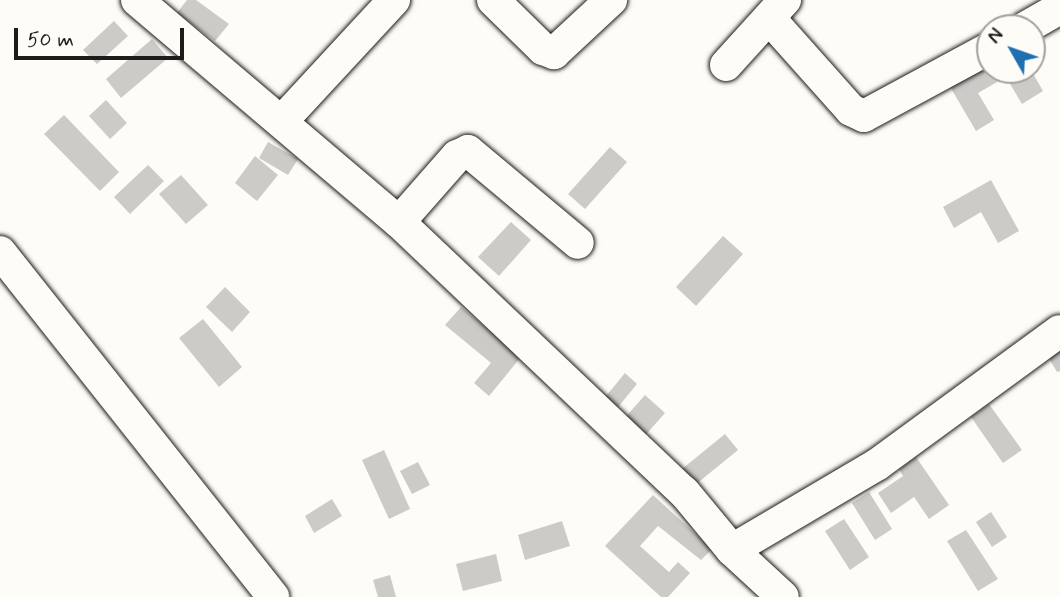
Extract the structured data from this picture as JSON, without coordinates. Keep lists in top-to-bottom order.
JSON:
{
  "scale_bar": "50 m",
  "north": "top left"
}
